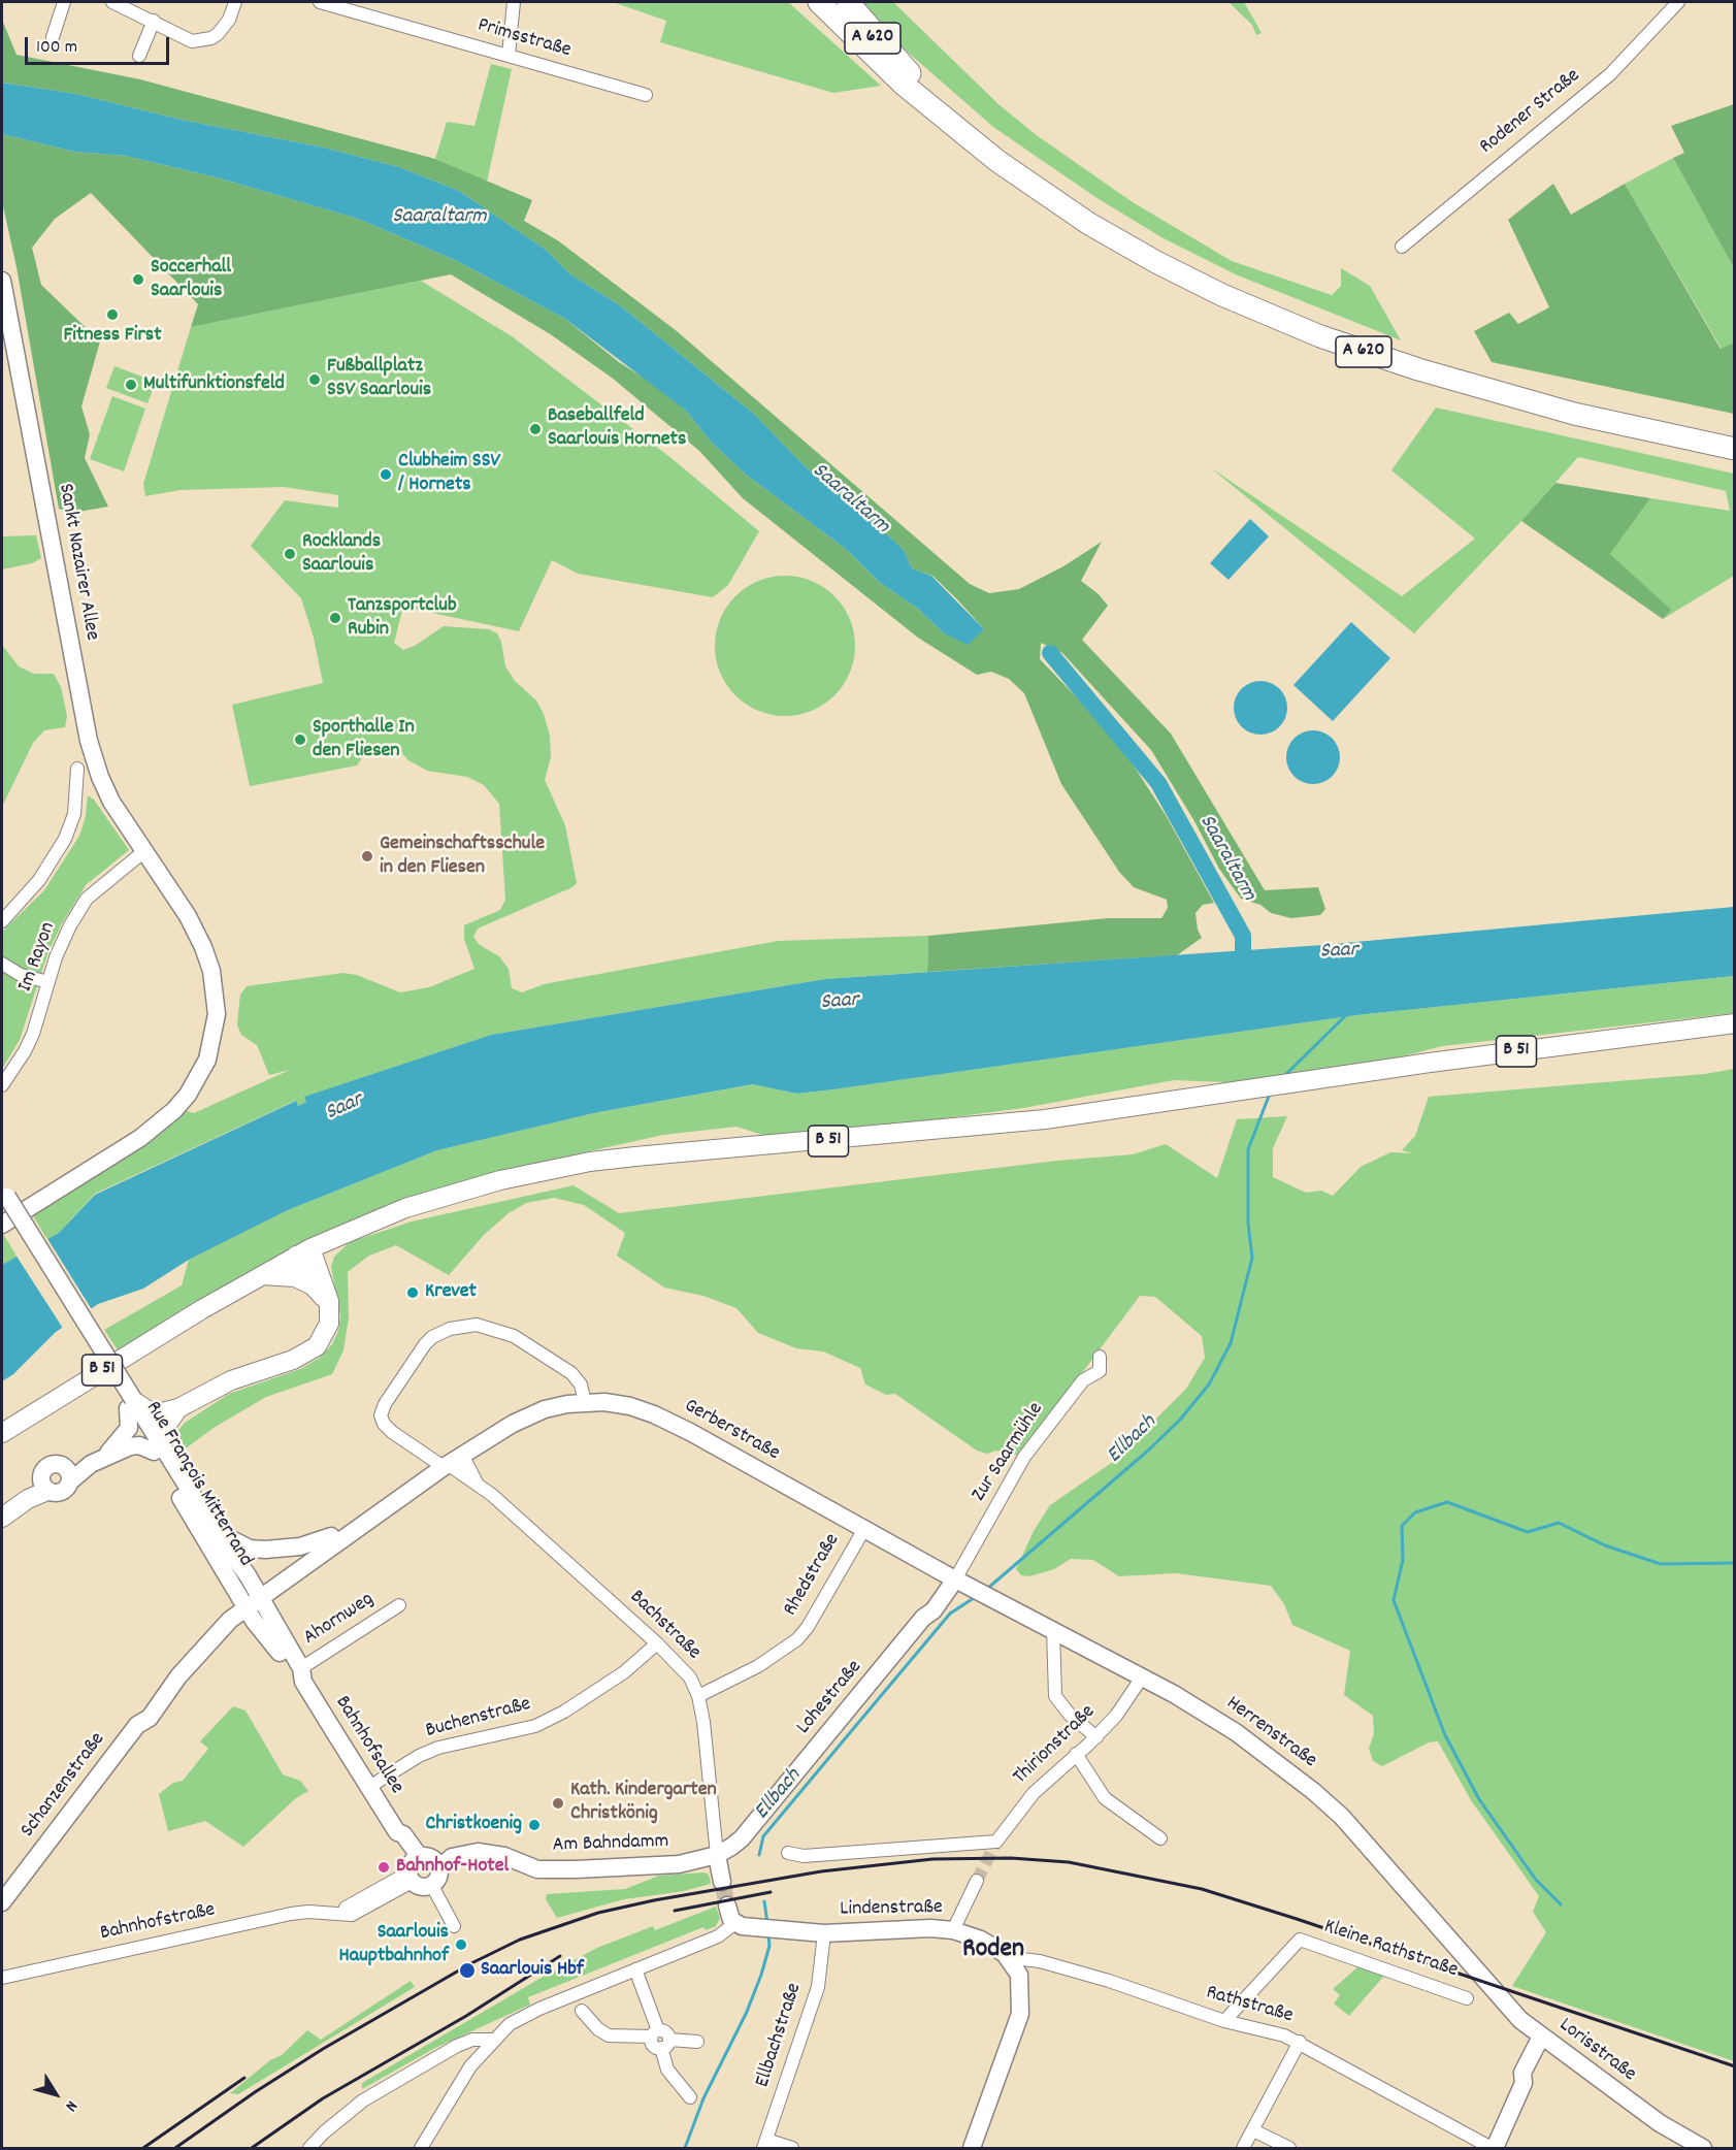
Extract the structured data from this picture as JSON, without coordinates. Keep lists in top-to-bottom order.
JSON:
{
  "streets": {
    "highway": ["A 620"],
    "main road": ["B 51"],
    "street": [
      "Primsstraße",
      "Rodener Straße",
      "Sankt Nazairer Allee",
      "Im Rayon",
      "Gerberstraße",
      "Zur Saarmühle",
      "Rue François Mitterrand",
      "Rhedstraße",
      "Ahornweg",
      "Bachstraße",
      "Lohestraße",
      "Buchenstraße",
      "Herrenstraße",
      "Bahnhofsallee",
      "Thirionstraße",
      "Schanzenstraße",
      "Am Bahndamm",
      "Lindenstraße",
      "Bahnhofstraße",
      "Kleine Rathstraße",
      "Rathstraße",
      "Ellbachstraße",
      "Lorisstraße"
    ]
  },
  "crossings": [
    ["Sankt Nazairer Allee", "Im Rayon"],
    ["Gerberstraße", "Zur Saarmühle"],
    ["Gerberstraße", "Rhedstraße"],
    ["Gerberstraße", "Bachstraße"],
    ["Gerberstraße", "Lohestraße"],
    ["Gerberstraße", "Herrenstraße"],
    ["Zur Saarmühle", "Lohestraße"],
    ["Rue François Mitterrand", "Bahnhofsallee"],
    ["Rue François Mitterrand", "Schanzenstraße"],
    ["Rhedstraße", "Bachstraße"],
    ["Ahornweg", "Bahnhofsallee"],
    ["Bachstraße", "Lohestraße"],
    ["Bachstraße", "Buchenstraße"],
    ["Bachstraße", "Am Bahndamm"],
    ["Lohestraße", "Am Bahndamm"],
    ["Buchenstraße", "Bahnhofsallee"],
    ["Herrenstraße", "Thirionstraße"],
    ["Herrenstraße", "Lorisstraße"],
    ["Bahnhofsallee", "Schanzenstraße"],
    ["Bahnhofsallee", "Am Bahndamm"],
    ["Bahnhofsallee", "Bahnhofstraße"],
    ["Am Bahndamm", "Bahnhofstraße"],
    ["Lindenstraße", "Rathstraße"],
    ["Lindenstraße", "Ellbachstraße"],
    ["Kleine Rathstraße", "Rathstraße"]
  ],
  "districts": ["Roden"],
  "water": ["Saaraltarm", "Saar", "Ellbach"],
  "places": [
    "Soccerhall Saarlouis",
    "Fitness First",
    "Fußballplatz SSV Saarlouis",
    "Multifunktionsfeld",
    "Baseballfeld Saarlouis Hornets",
    "Clubheim SSV / Hornets",
    "Rocklands Saarlouis",
    "Tanzsportclub Rubin",
    "Sporthalle In den Fliesen",
    "Gemeinschaftsschule in den Fliesen",
    "Krevet",
    "Kath. Kindergarten Christkönig",
    "Christkoenig",
    "Bahnhof-Hotel",
    "Saarlouis Hauptbahnhof",
    "Saarlouis Hbf"
  ],
  "scale_bar": "100 m",
  "north": "bottom right"
}
